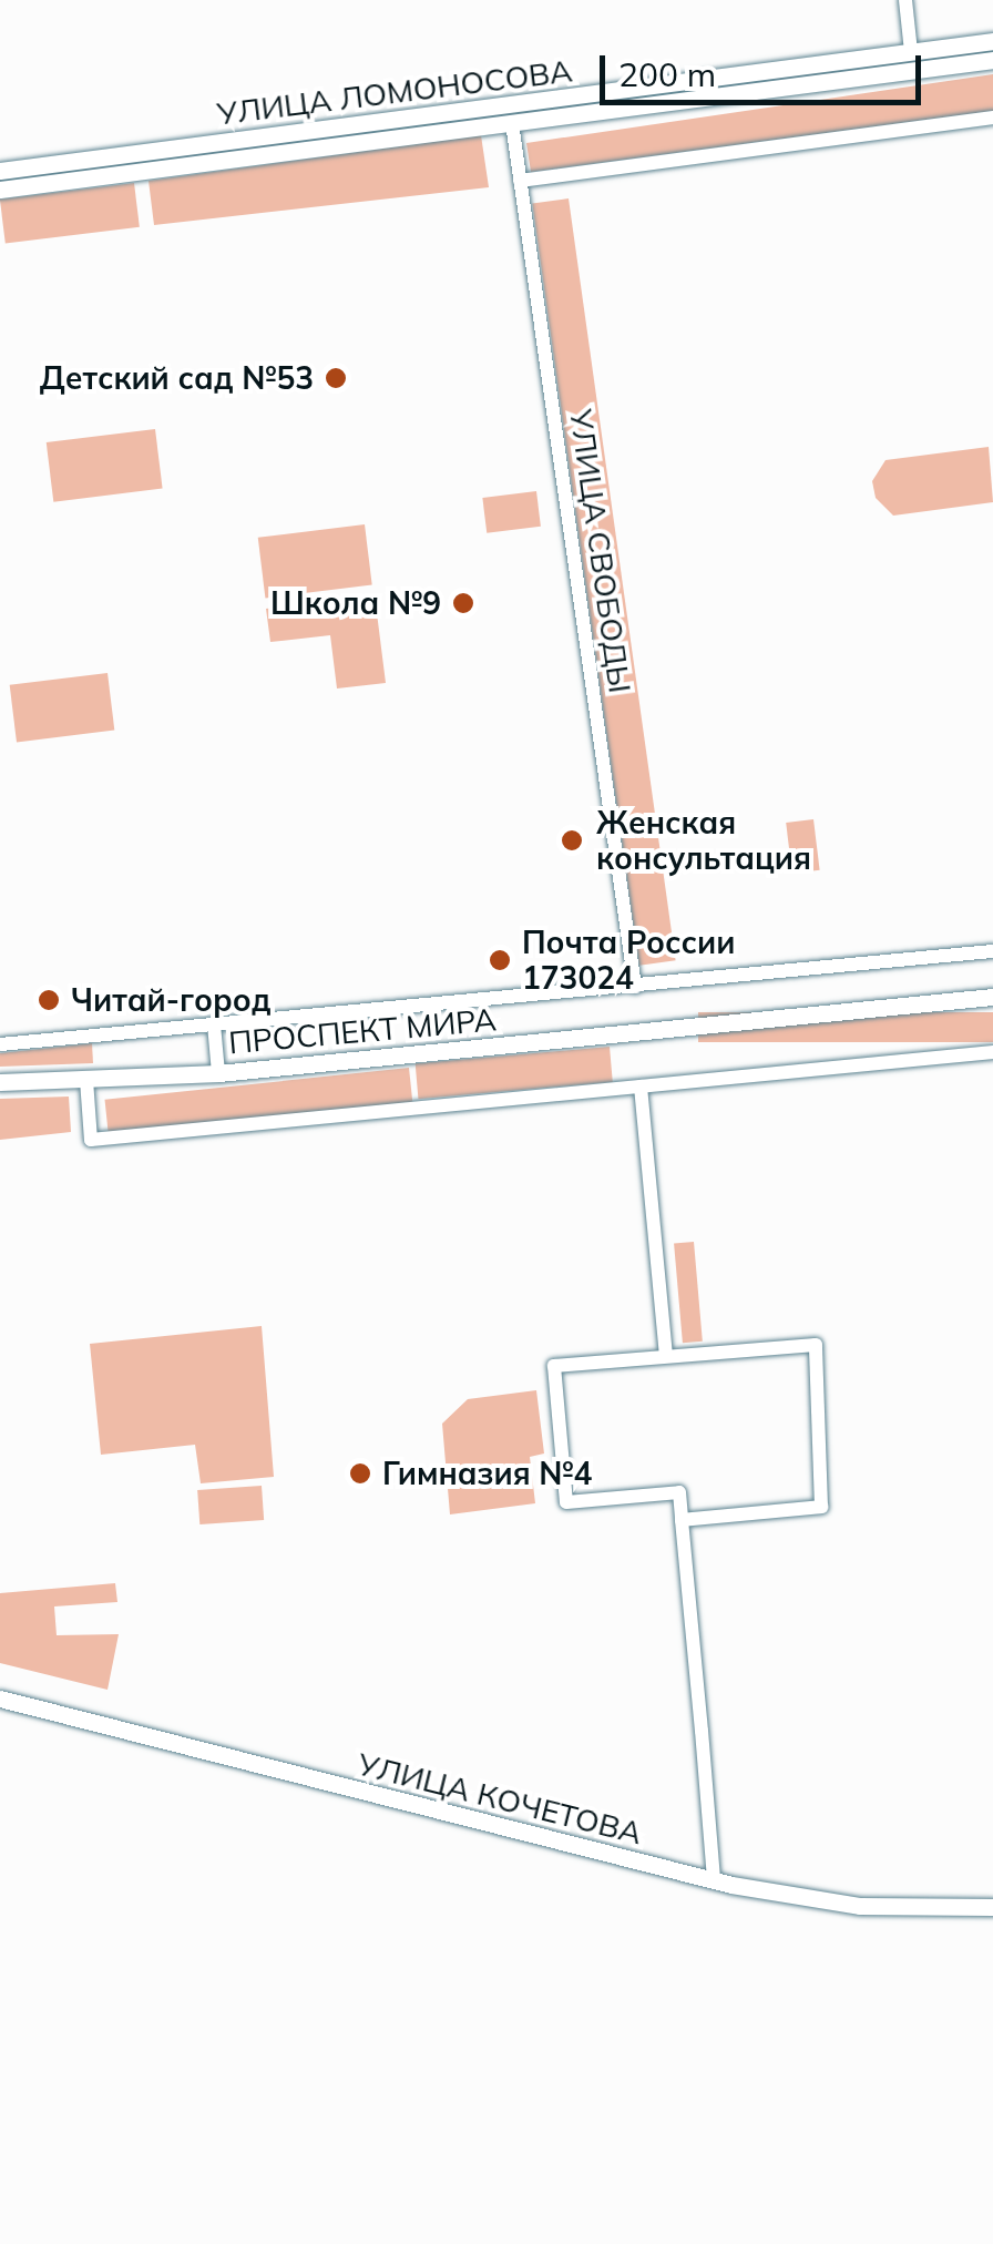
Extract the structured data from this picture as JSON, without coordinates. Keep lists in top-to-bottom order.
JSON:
{
  "streets": {
    "main road": ["УЛИЦА ЛОМОНОСОВА", "ПРОСПЕКТ МИРА", "УЛИЦА КОЧЕТОВА"],
    "street": ["УЛИЦА СВОБОДЫ"]
  },
  "crossings": [
    ["УЛИЦА ЛОМОНОСОВА", "УЛИЦА СВОБОДЫ"]
  ],
  "places": [
    "Детский сад №53",
    "Школа №9",
    "Женская консультация",
    "Почта России 173024",
    "Читай-город",
    "Гимназия №4"
  ],
  "scale_bar": "200 m"
}
